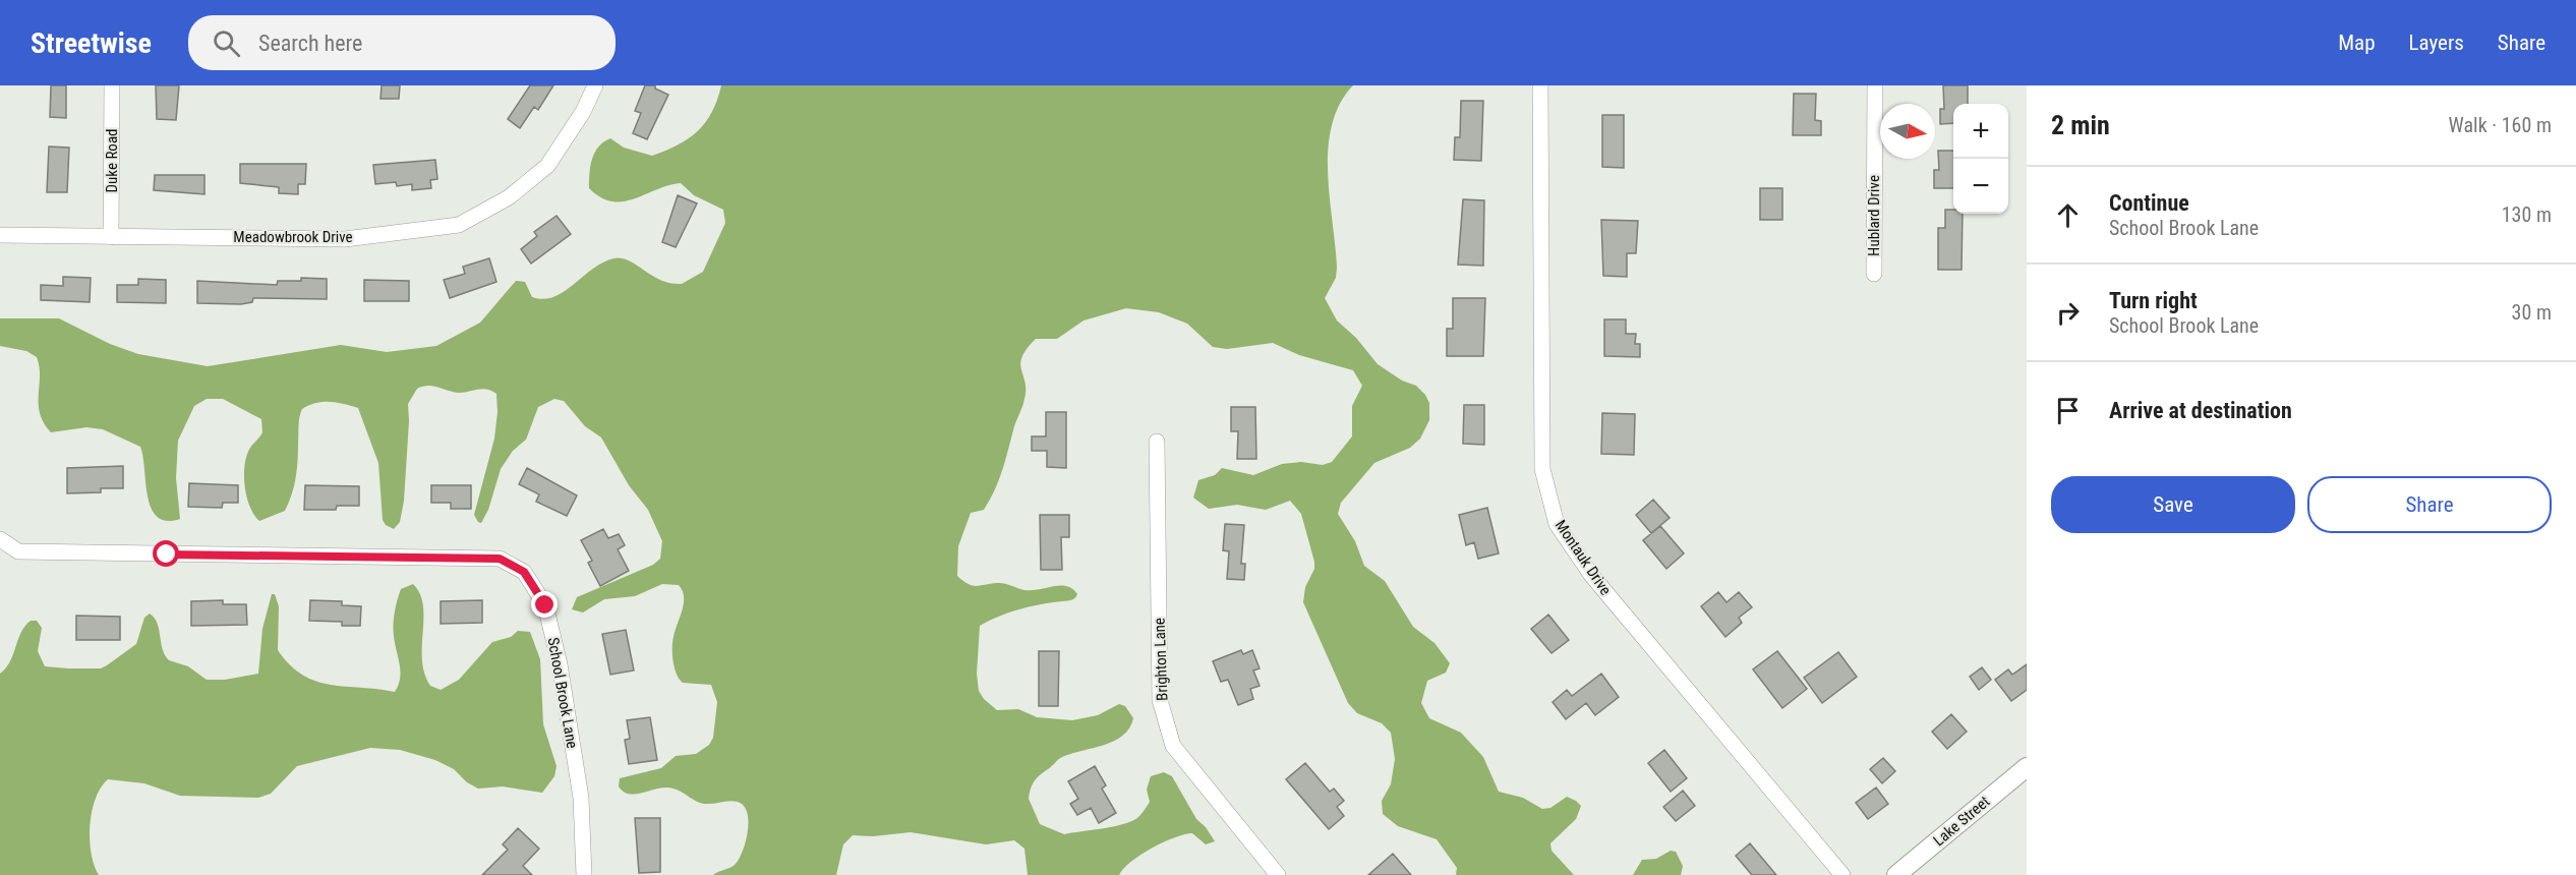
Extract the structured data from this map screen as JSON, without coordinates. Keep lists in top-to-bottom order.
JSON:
{
  "streets": {
    "street": [
      "Duke Road",
      "Hublard Drive",
      "Meadowbrook Drive",
      "Montauk Drive",
      "Brighton Lane",
      "School Brook Lane",
      "Lake Street"
    ]
  },
  "crossings": [
    ["Duke Road", "Meadowbrook Drive"]
  ],
  "north": "right",
  "page": {
    "header": "Streetwise",
    "search": "Search here",
    "nav": ["Map", "Layers", "Share"],
    "heading": ["2 min", "Walk · 160 m"],
    "map_buttons": ["+", "−"],
    "list": [
      ["Continue", "School Brook Lane", "130 m"],
      ["Turn right", "School Brook Lane", "30 m"],
      "Arrive at destination"
    ],
    "buttons": ["Save", "Share"]
  }
}
